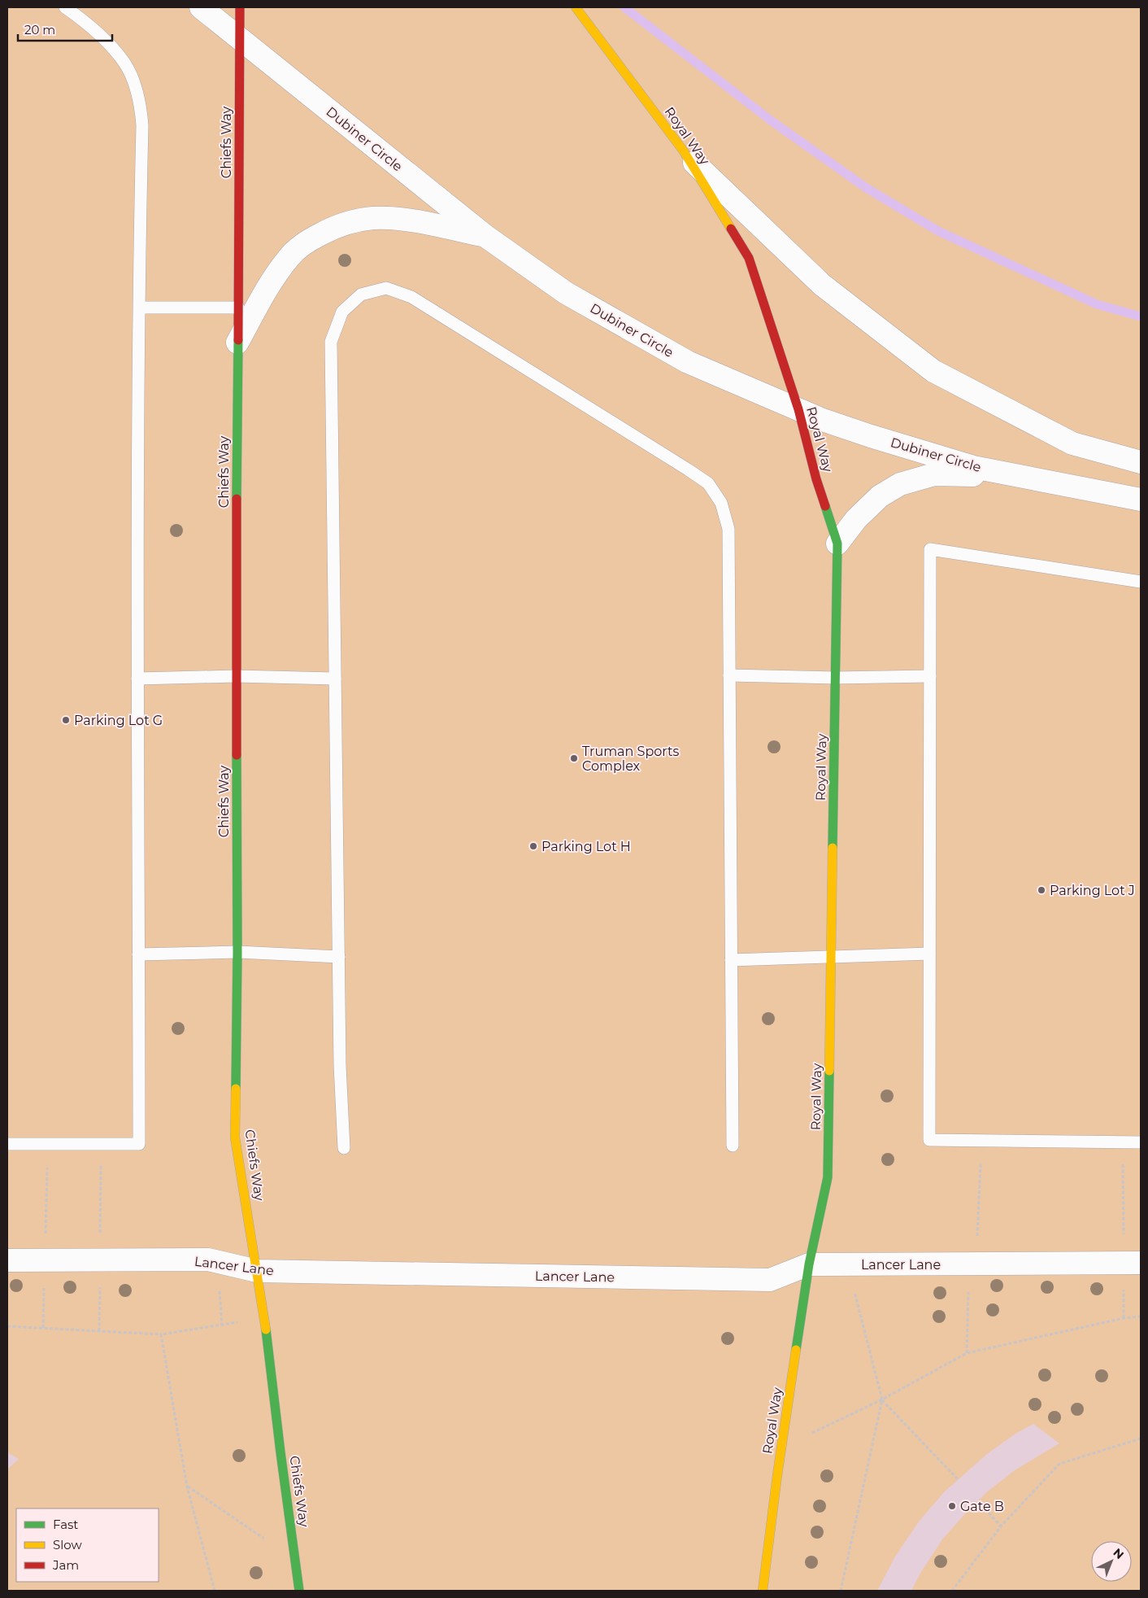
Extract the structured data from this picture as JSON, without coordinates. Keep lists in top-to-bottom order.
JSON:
{
  "streets": {
    "street": [
      "Royal Way",
      "Dubiner Circle",
      "Chiefs Way",
      "Lancer Lane"
    ]
  },
  "crossings": [
    ["Royal Way", "Dubiner Circle"],
    ["Royal Way", "Lancer Lane"],
    ["Dubiner Circle", "Chiefs Way"],
    ["Chiefs Way", "Lancer Lane"]
  ],
  "places": [
    "Parking Lot G",
    "Truman Sports Complex",
    "Parking Lot H",
    "Parking Lot J",
    "Gate B"
  ],
  "legend": ["Fast", "Slow", "Jam"],
  "scale_bar": "20 m",
  "north": "top right"
}
